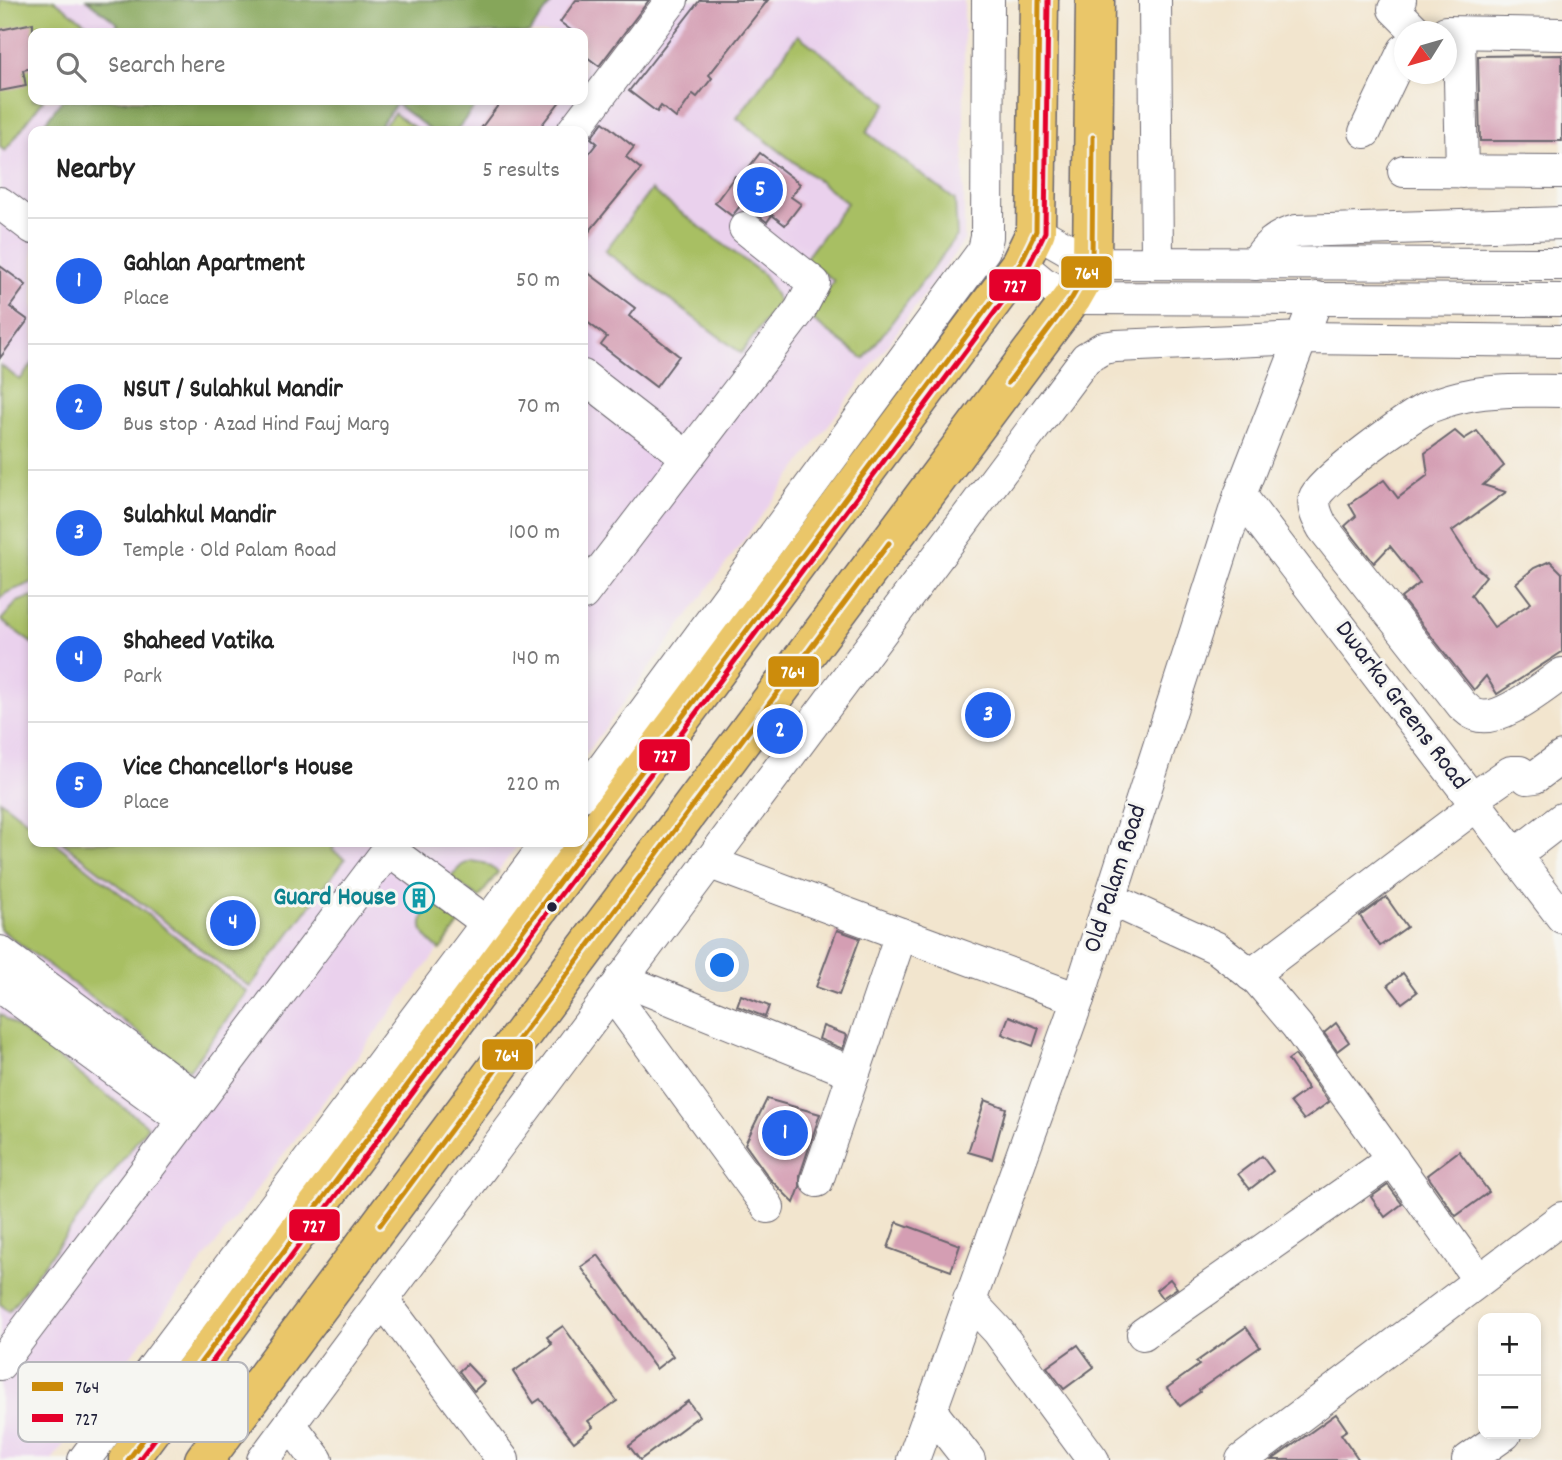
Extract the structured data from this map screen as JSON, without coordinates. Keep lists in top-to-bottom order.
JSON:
{
  "streets": {
    "street": ["Dwarka Greens Road", "Old Palam Road"]
  },
  "crossings": [
    ["Dwarka Greens Road", "Old Palam Road"]
  ],
  "places": {
    "building": ["Guard House"]
  },
  "lines": ["transit line 764", "transit line 727"],
  "legend": ["764", "727"],
  "north": "bottom left",
  "page": {
    "search": "Search here",
    "heading": ["Nearby", "5 results"],
    "pins": [
      "5",
      "3",
      "2",
      "4",
      "1"
    ],
    "list": [
      {
        "mark": "1",
        "name": "Gahlan Apartment",
        "note": "Place",
        "value": "50 m"
      },
      {
        "mark": "2",
        "name": "NSUT / Sulahkul Mandir",
        "note": "Bus stop · Azad Hind Fauj Marg",
        "value": "70 m"
      },
      {
        "mark": "3",
        "name": "Sulahkul Mandir",
        "note": "Temple · Old Palam Road",
        "value": "100 m"
      },
      {
        "mark": "4",
        "name": "Shaheed Vatika",
        "note": "Park",
        "value": "140 m"
      },
      {
        "mark": "5",
        "name": "Vice Chancellor's House",
        "note": "Place",
        "value": "220 m"
      }
    ],
    "map_buttons": ["+", "−"]
  }
}
